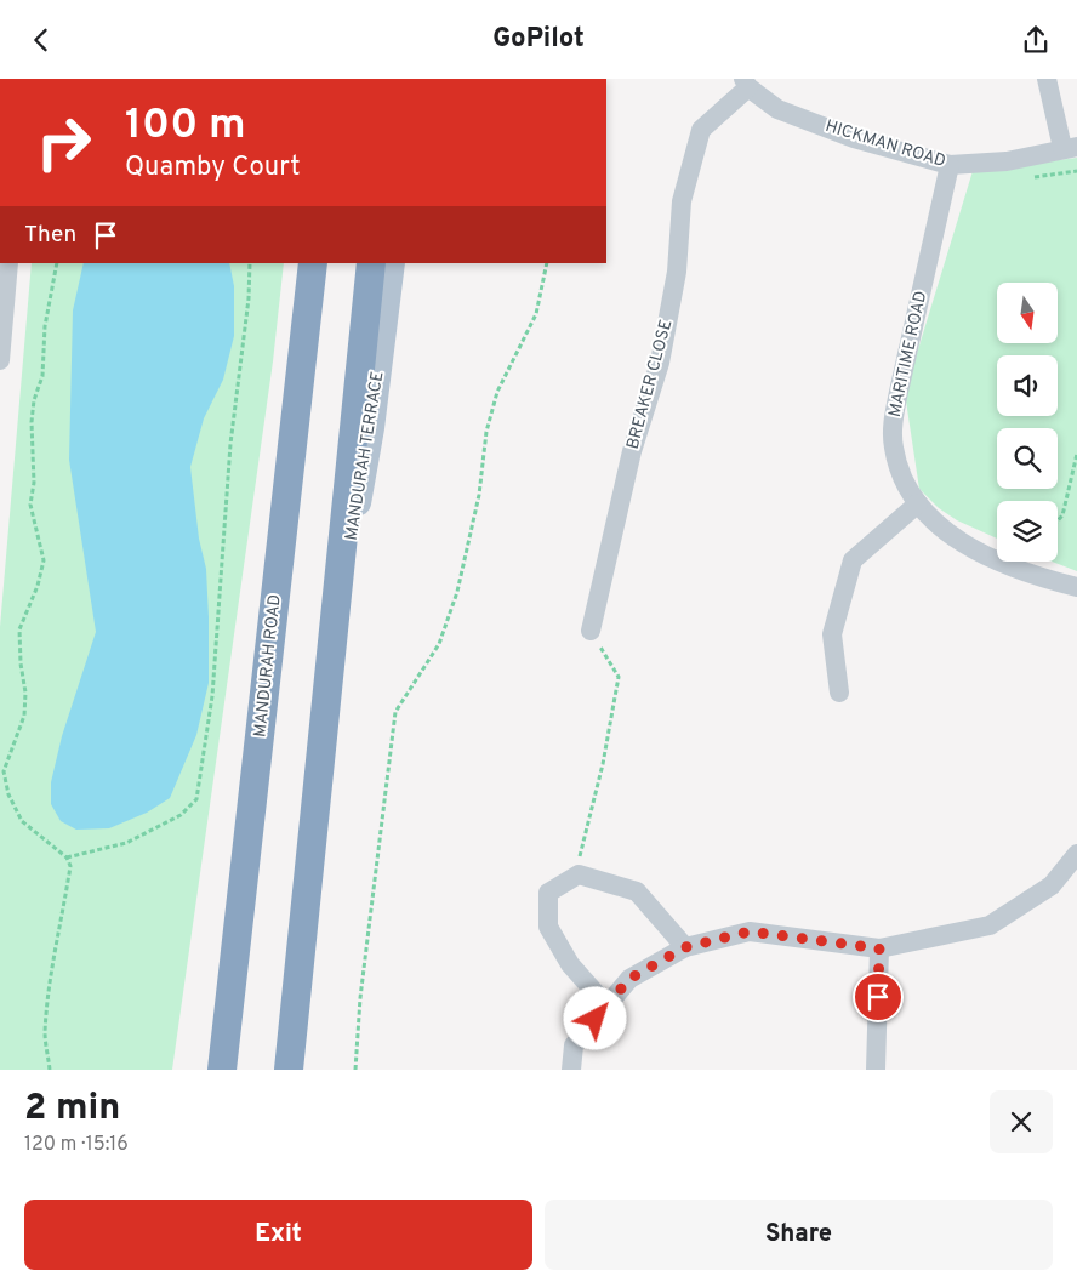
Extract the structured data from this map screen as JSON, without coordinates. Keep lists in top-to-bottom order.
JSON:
{
  "streets": {
    "highway": ["MANDURAH ROAD"],
    "main road": ["MANDURAH TERRACE"],
    "street": ["HICKMAN ROAD", "MARITIME ROAD", "BREAKER CLOSE"]
  },
  "crossings": [
    ["HICKMAN ROAD", "MARITIME ROAD"],
    ["HICKMAN ROAD", "BREAKER CLOSE"]
  ],
  "north": "bottom",
  "page": {
    "header": "GoPilot",
    "turn": ["100 m", "Quamby Court"],
    "then": "Then",
    "heading": ["2 min", "120 m · 15:16"],
    "buttons": ["Exit", "Share"]
  }
}
